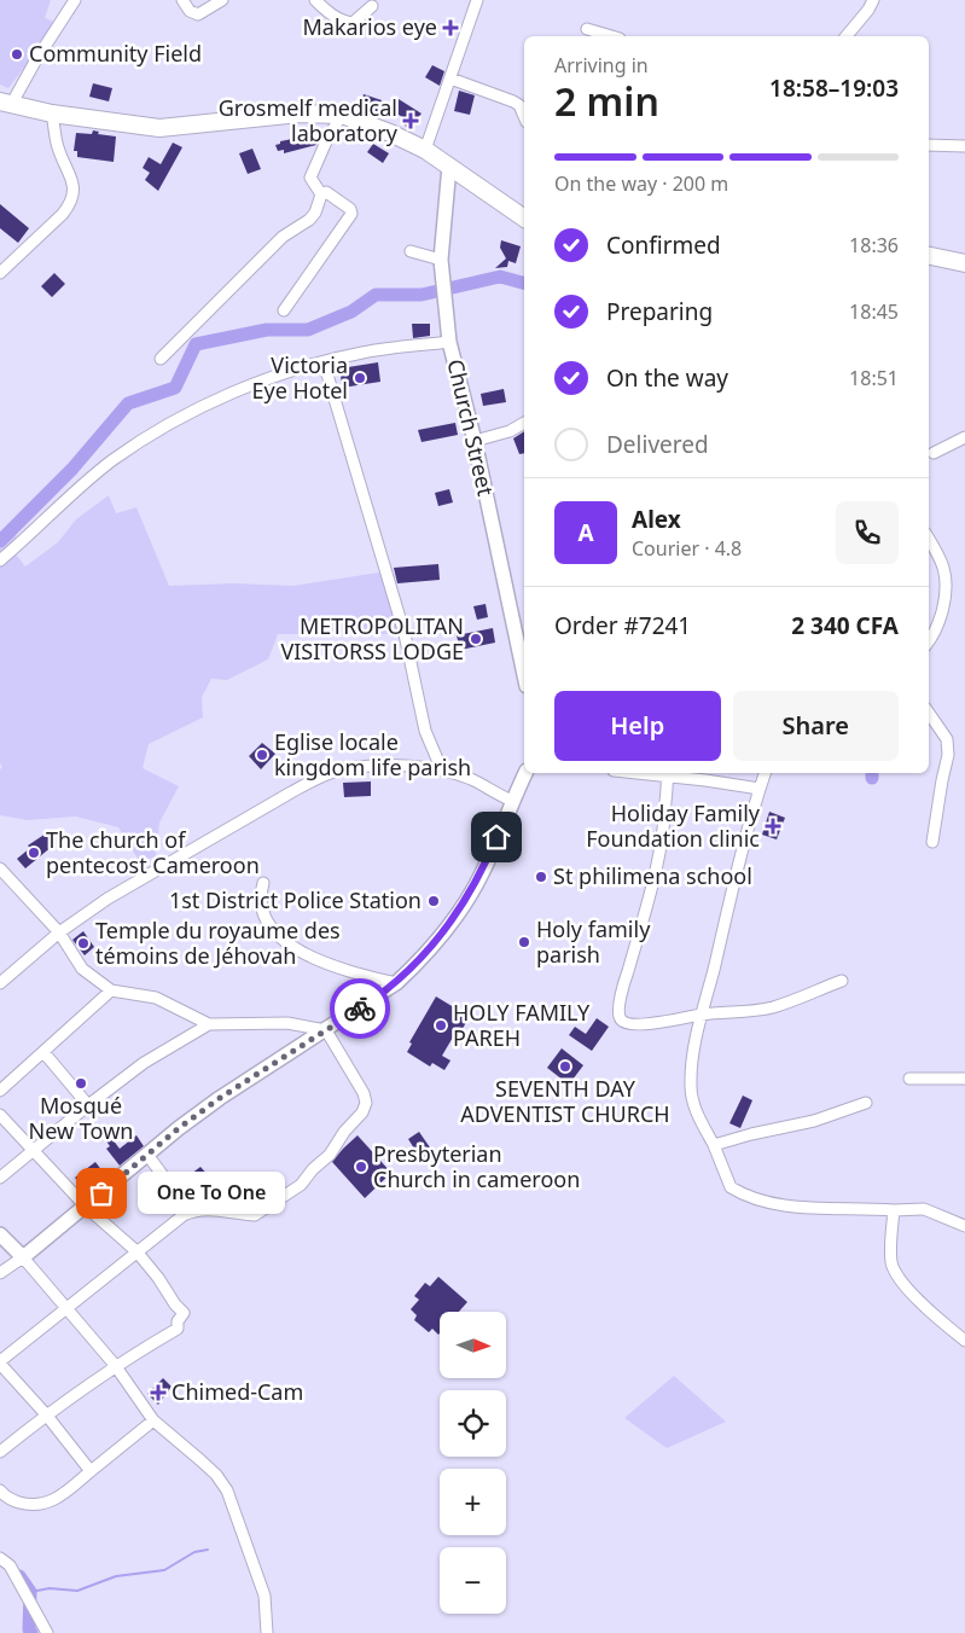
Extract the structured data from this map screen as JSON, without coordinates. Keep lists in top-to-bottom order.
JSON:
{
  "streets": {
    "main road": ["Church Street"]
  },
  "places": {
    "health": [
      "Makarios eye",
      "Grosmelf medical laboratory",
      "Holiday Family Foundation clinic",
      "Chimed-Cam"
    ],
    "other": [
      "Community Field",
      "Victoria Eye Hotel",
      "METROPOLITAN VISITORSS LODGE",
      "Eglise locale kingdom life parish",
      "The church of pentecost Cameroon",
      "St philimena school",
      "1st District Police Station",
      "Holy family parish",
      "Temple du royaume des témoins de Jéhovah",
      "HOLY FAMILY PAREH",
      "SEVENTH DAY ADVENTIST CHURCH",
      "Mosqué New Town",
      "Presbyterian Church in cameroon",
      "One To One"
    ]
  },
  "north": "right",
  "page": {
    "heading": ["2 min", "Arriving in", "18:58–19:03"],
    "panel": [
      "Alex",
      "Courier · 4.8",
      "Order #7241",
      "2 340 CFA"
    ],
    "bar": "On the way · 200 m",
    "list": [
      ["Confirmed", "18:36"],
      ["Preparing", "18:45"],
      ["On the way", "18:51"],
      "Delivered"
    ],
    "round": "A",
    "buttons": ["Help", "Share"],
    "bubble": "One To One",
    "map_buttons": ["+", "−"]
  }
}
